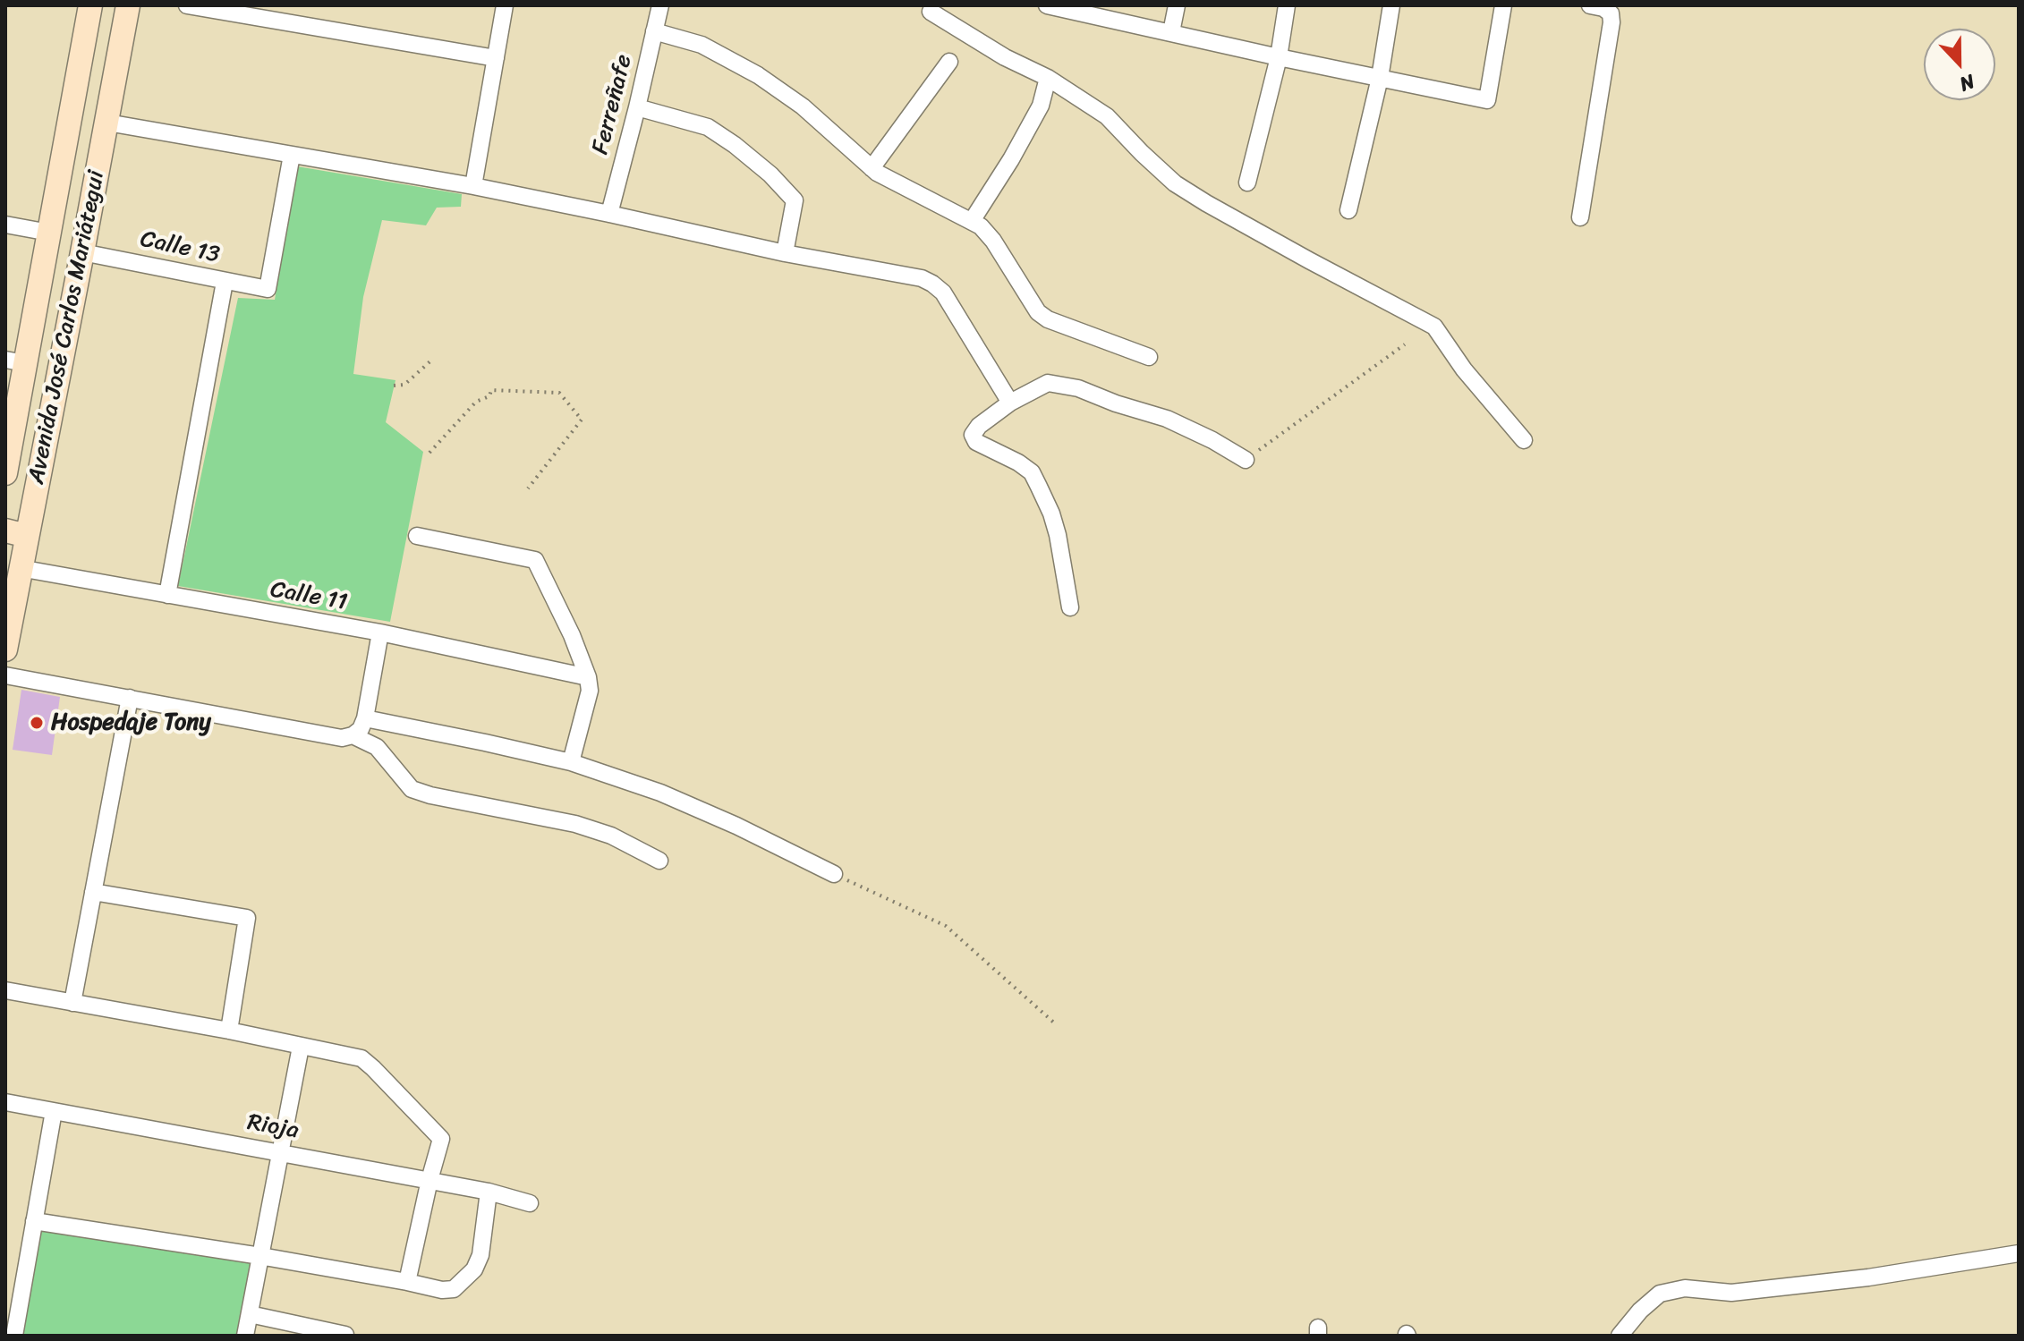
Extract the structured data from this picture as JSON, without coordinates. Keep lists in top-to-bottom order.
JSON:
{
  "streets": {
    "main road": ["Avenida José Carlos Mariátegui"],
    "street": [
      "Ferreñafe",
      "Calle 13",
      "Calle 11",
      "Rioja"
    ]
  },
  "crossings": [
    ["Calle 13", "Avenida José Carlos Mariátegui"],
    ["Avenida José Carlos Mariátegui", "Calle 11"]
  ],
  "places": ["Hospedaje Tony"],
  "north": "bottom"
}
